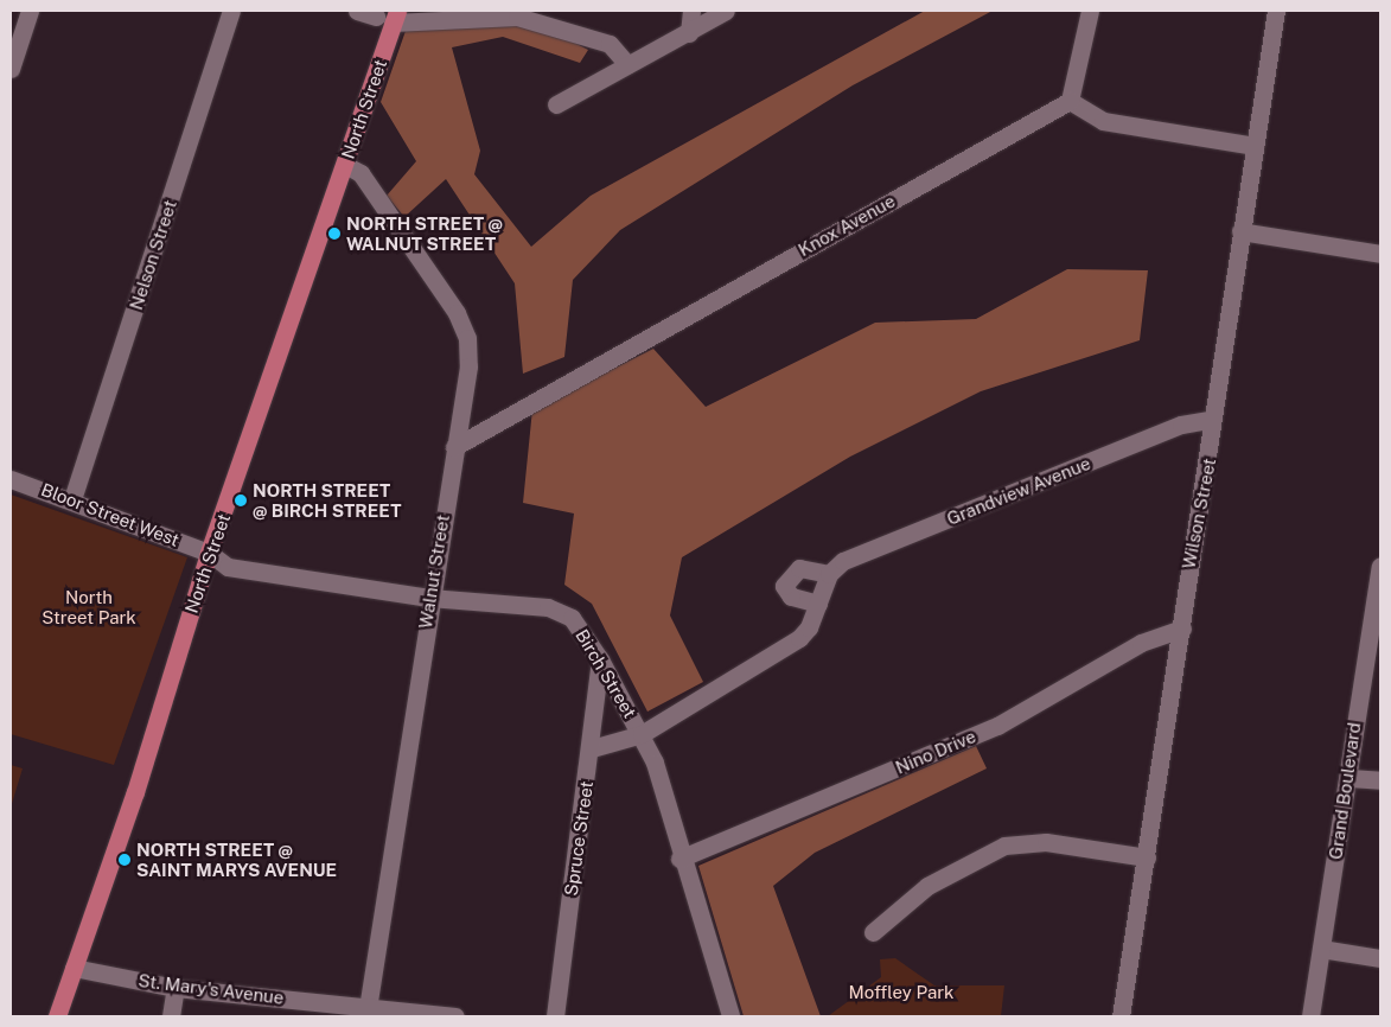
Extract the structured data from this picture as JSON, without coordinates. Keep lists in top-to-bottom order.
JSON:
{
  "streets": {
    "main road": ["North Street"],
    "street": [
      "Knox Avenue",
      "Nelson Street",
      "Grandview Avenue",
      "Wilson Street",
      "Bloor Street West",
      "Walnut Street",
      "Birch Street",
      "Nino Drive",
      "Grand Boulevard",
      "Spruce Street",
      "St. Mary's Avenue"
    ]
  },
  "crossings": [
    ["North Street", "Bloor Street West"],
    ["North Street", "Walnut Street"],
    ["North Street", "Birch Street"],
    ["North Street", "St. Mary's Avenue"],
    ["Knox Avenue", "Walnut Street"],
    ["Nelson Street", "Bloor Street West"],
    ["Grandview Avenue", "Wilson Street"],
    ["Wilson Street", "Nino Drive"],
    ["Bloor Street West", "Birch Street"],
    ["Walnut Street", "Birch Street"],
    ["Walnut Street", "St. Mary's Avenue"],
    ["Birch Street", "Nino Drive"],
    ["Birch Street", "Spruce Street"]
  ],
  "parks": ["North Street Park", "Moffley Park"],
  "places": ["NORTH STREET @ WALNUT STREET", "NORTH STREET @ BIRCH STREET", "NORTH STREET @ SAINT MARYS AVENUE"]
}
